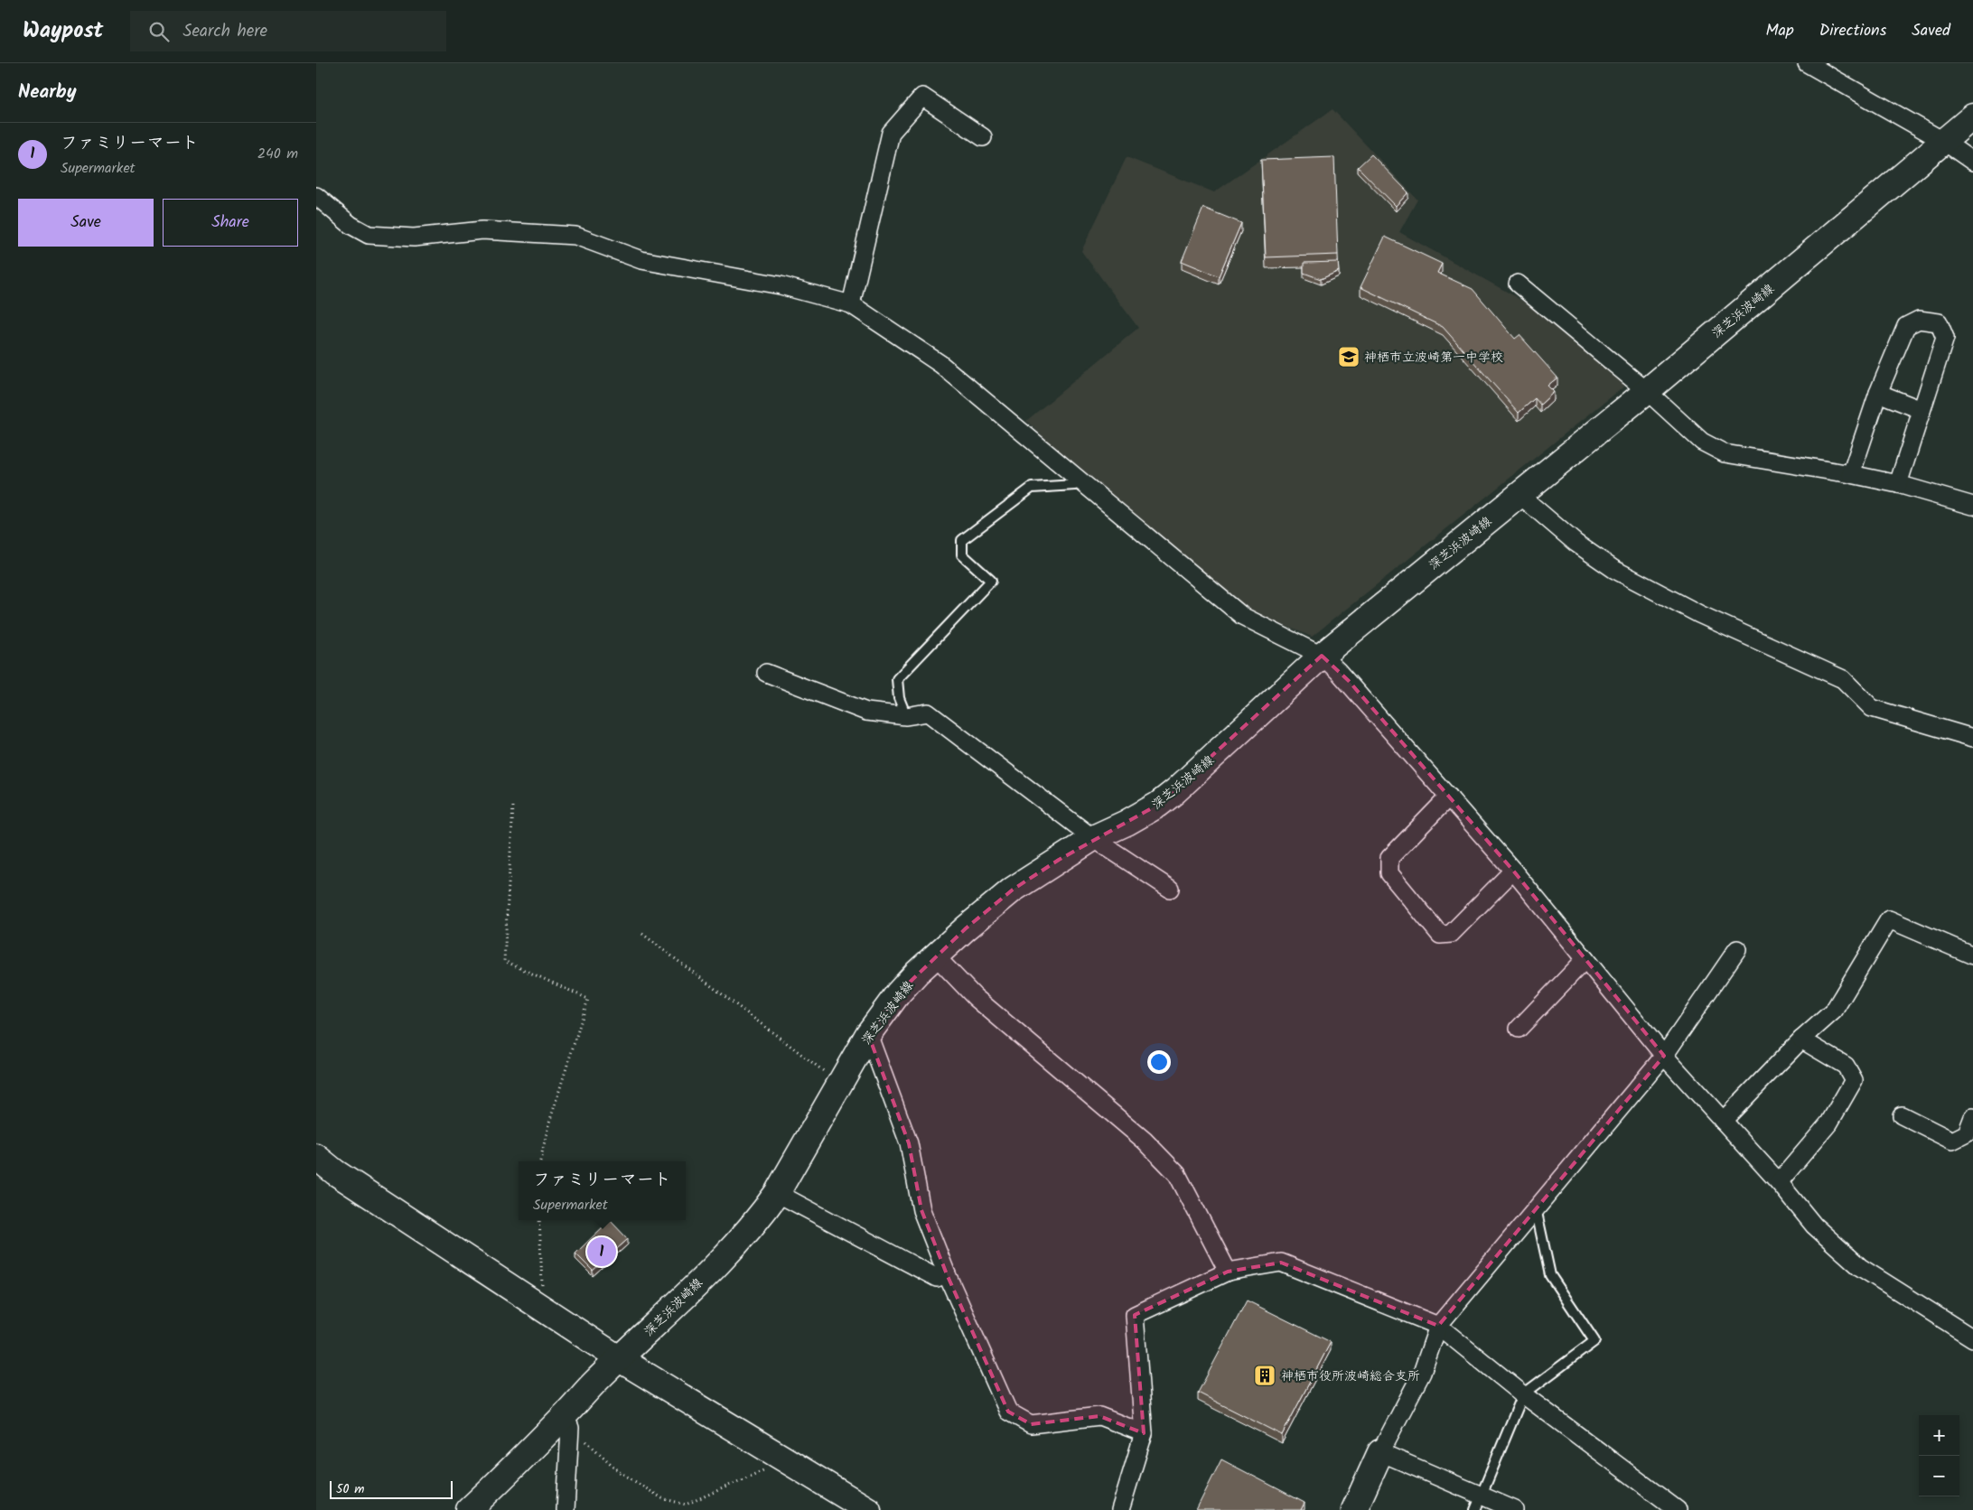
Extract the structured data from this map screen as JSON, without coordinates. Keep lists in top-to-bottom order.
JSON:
{
  "streets": {
    "main road": ["深芝浜波崎線"]
  },
  "places": {
    "school or university": ["神栖市立波崎第一中学校"],
    "building": ["神栖市役所波崎総合支所"]
  },
  "scale_bar": "50 m",
  "page": {
    "header": "Waypost",
    "search": "Search here",
    "nav": ["Map", "Directions", "Saved"],
    "heading": "Nearby",
    "list": [
      {
        "mark": "1",
        "name": "ファミリーマート",
        "note": "Supermarket",
        "value": "240 m"
      }
    ],
    "buttons": ["Save", "Share"],
    "popup": ["ファミリーマート", "Supermarket"],
    "pins": "1",
    "map_buttons": ["+", "−"],
    "scale": "50 m"
  }
}
